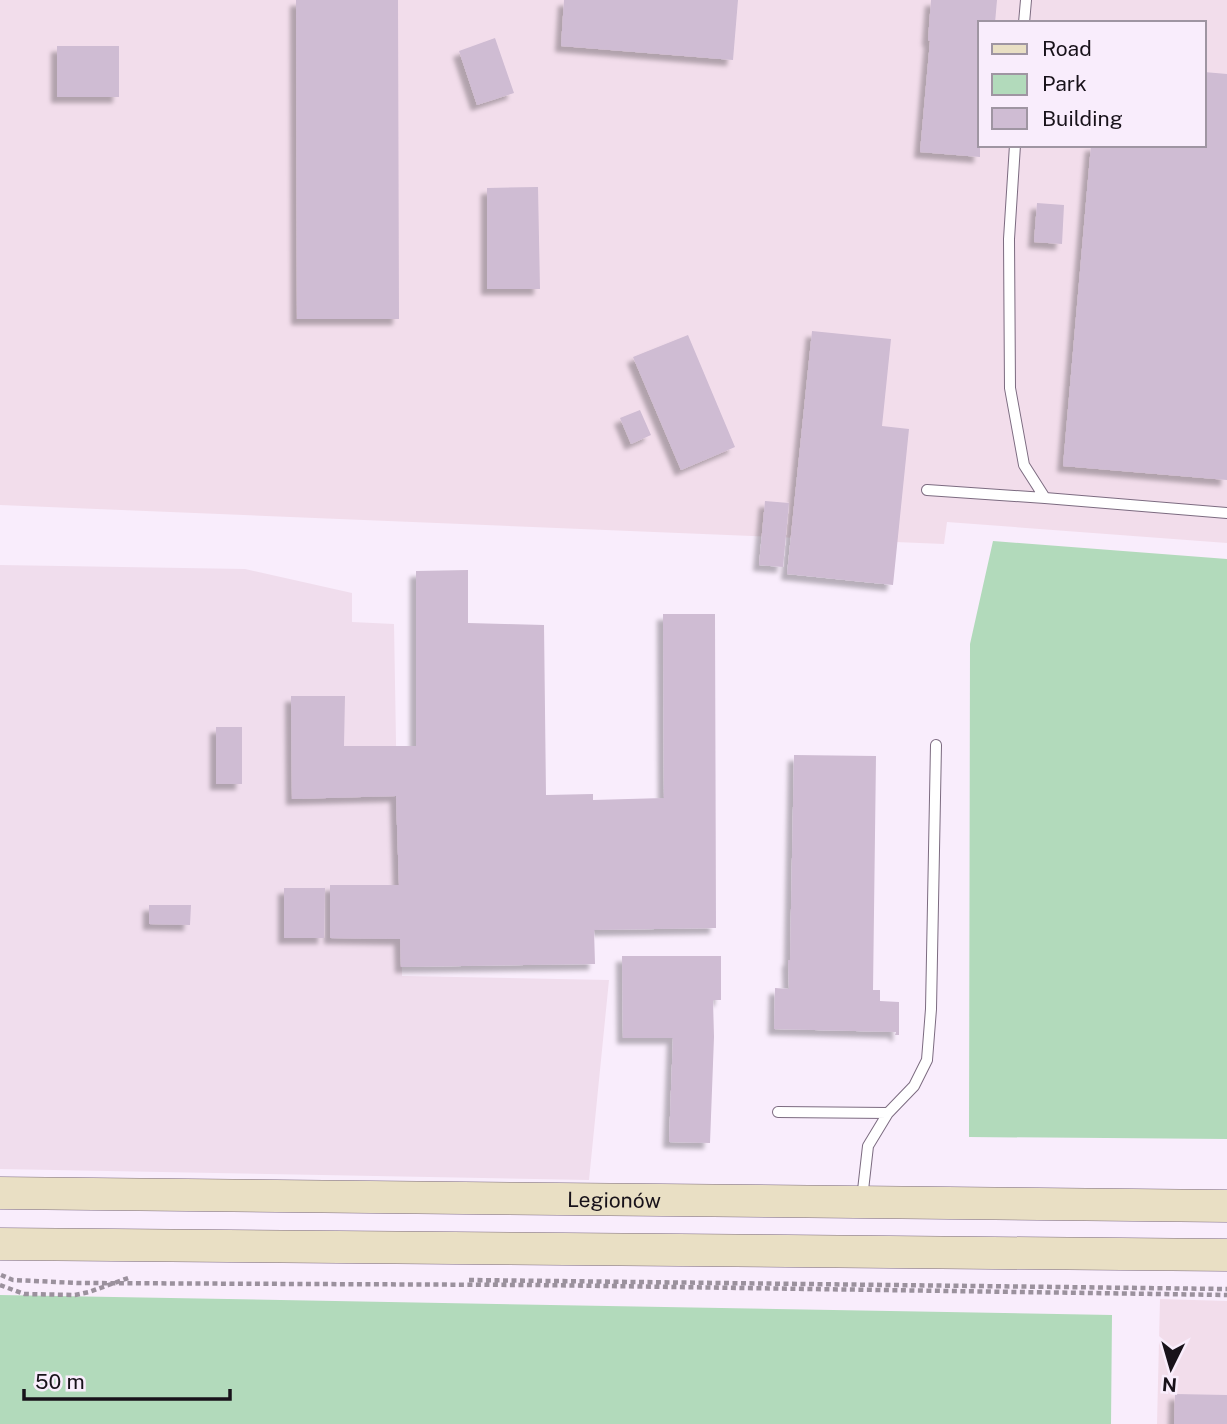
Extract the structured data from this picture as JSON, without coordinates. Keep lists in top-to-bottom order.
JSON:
{
  "streets": {
    "street": ["Legionów"]
  },
  "legend": ["Road", "Park", "Building"],
  "scale_bar": "50 m",
  "north": "bottom"
}
